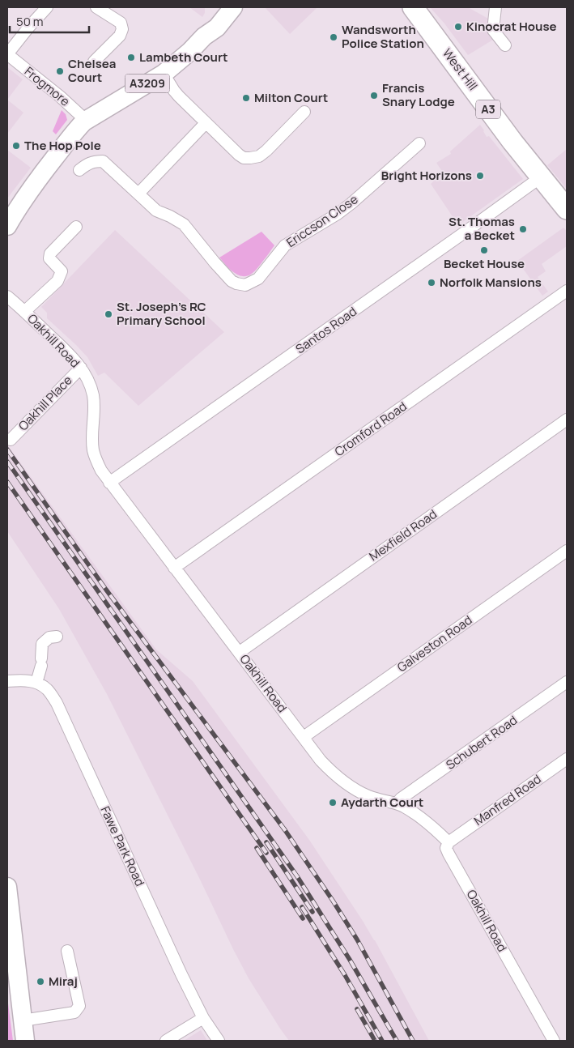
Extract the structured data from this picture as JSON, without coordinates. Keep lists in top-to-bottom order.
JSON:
{
  "streets": {
    "highway": ["West Hill", "A3"],
    "main road": ["A3209"],
    "street": [
      "Frogmore",
      "Ericcson Close",
      "Santos Road",
      "Oakhill Road",
      "Oakhill Place",
      "Cromford Road",
      "Mexfield Road",
      "Galveston Road",
      "Schubert Road",
      "Manfred Road",
      "Fawe Park Road"
    ]
  },
  "crossings": [
    ["West Hill", "Santos Road"],
    ["A3209", "Frogmore"],
    ["Santos Road", "Oakhill Road"],
    ["Oakhill Road", "Oakhill Place"],
    ["Oakhill Road", "Cromford Road"],
    ["Oakhill Road", "Mexfield Road"],
    ["Oakhill Road", "Galveston Road"],
    ["Oakhill Road", "Schubert Road"],
    ["Oakhill Road", "Manfred Road"]
  ],
  "places": [
    "Kinocrat House",
    "Wandsworth Police Station",
    "Lambeth Court",
    "Chelsea Court",
    "Francis Snary Lodge",
    "Milton Court",
    "The Hop Pole",
    "Bright Horizons",
    "St. Thomas a Becket",
    "Becket House",
    "Norfolk Mansions",
    "St. Joseph's RC Primary School",
    "Aydarth Court",
    "Miraj"
  ],
  "scale_bar": "50 m"
}
